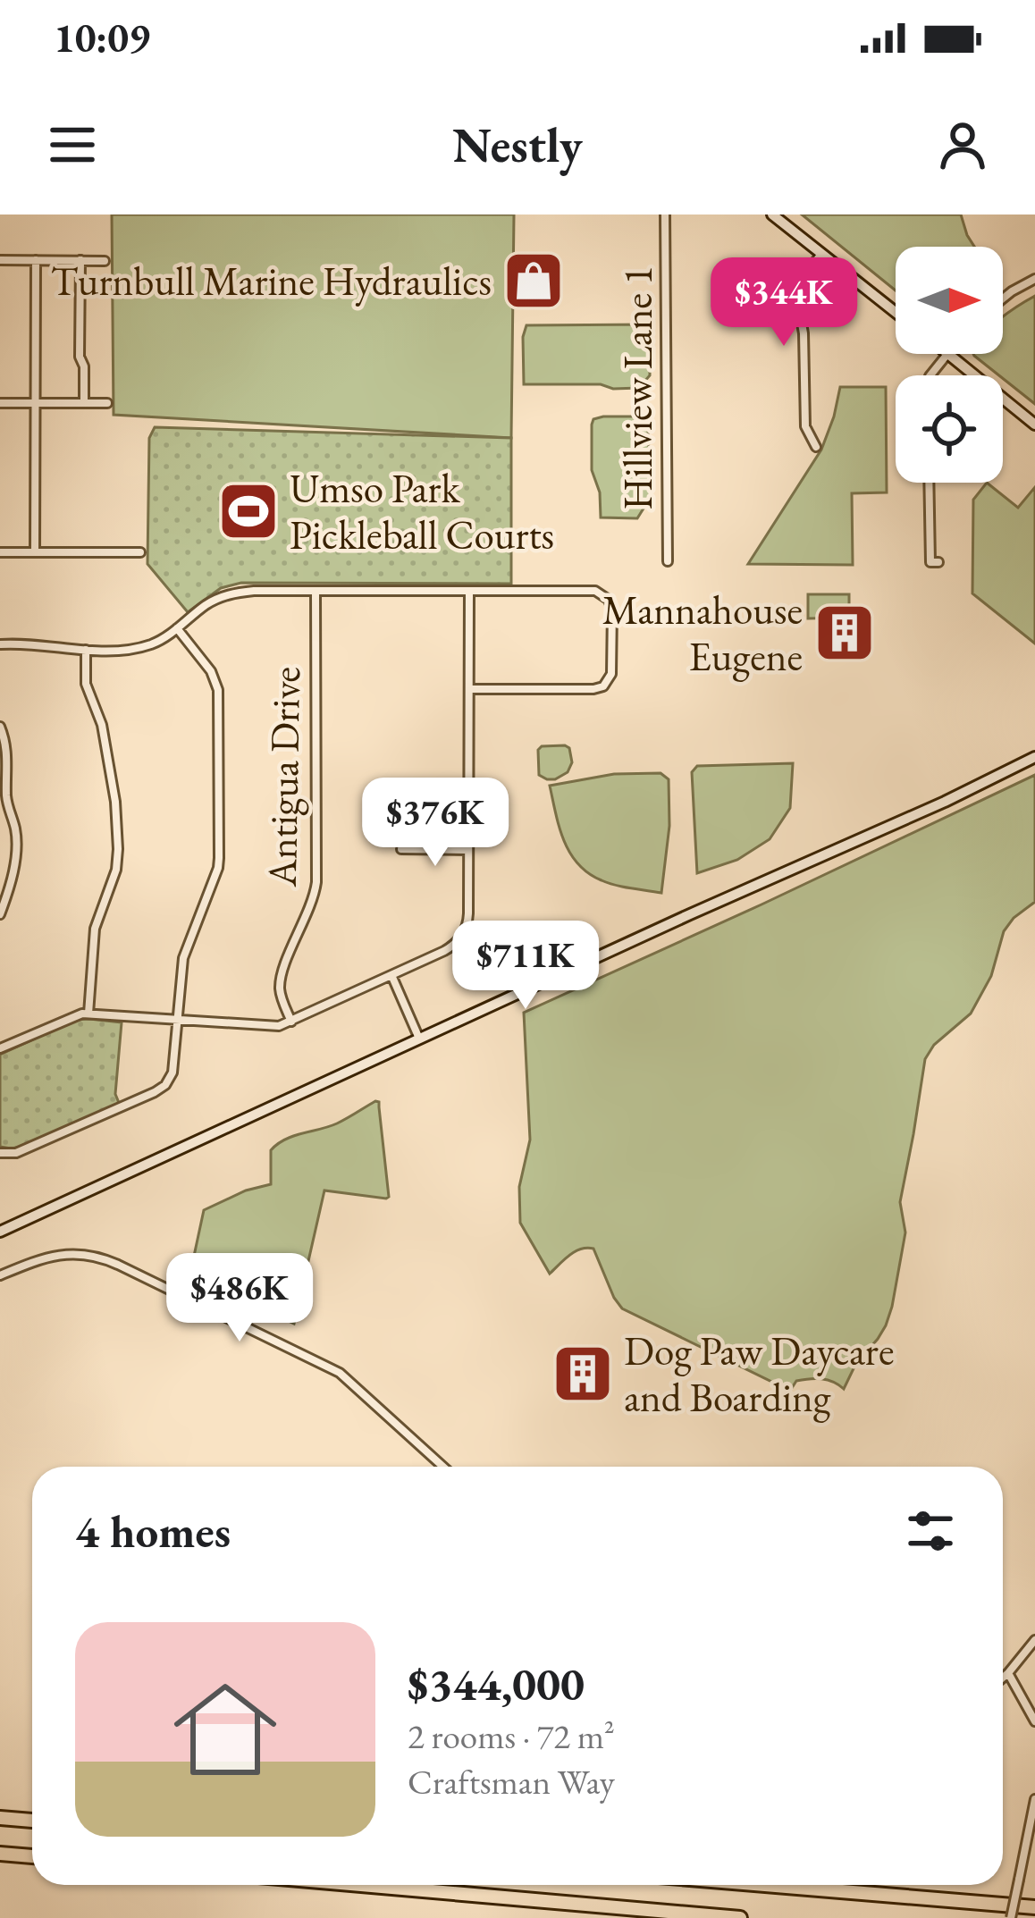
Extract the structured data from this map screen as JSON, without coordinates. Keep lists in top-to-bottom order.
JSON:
{
  "streets": {
    "street": ["Hillview Lane 1", "Antigua Drive"]
  },
  "places": {
    "shop": ["Turnbull Marine Hydraulics"],
    "sports": ["Umso Park Pickleball Courts"],
    "building": ["Mannahouse Eugene", "Dog Paw Daycare and Boarding"]
  },
  "north": "right",
  "page": {
    "status": "10:09",
    "header": "Nestly",
    "price": [
      "$344K",
      "$376K",
      "$711K",
      "$486K"
    ],
    "heading": "4 homes",
    "list": [
      {
        "name": "$344,000",
        "note": "2 rooms · 72 m² · Craftsman Way"
      }
    ]
  }
}
